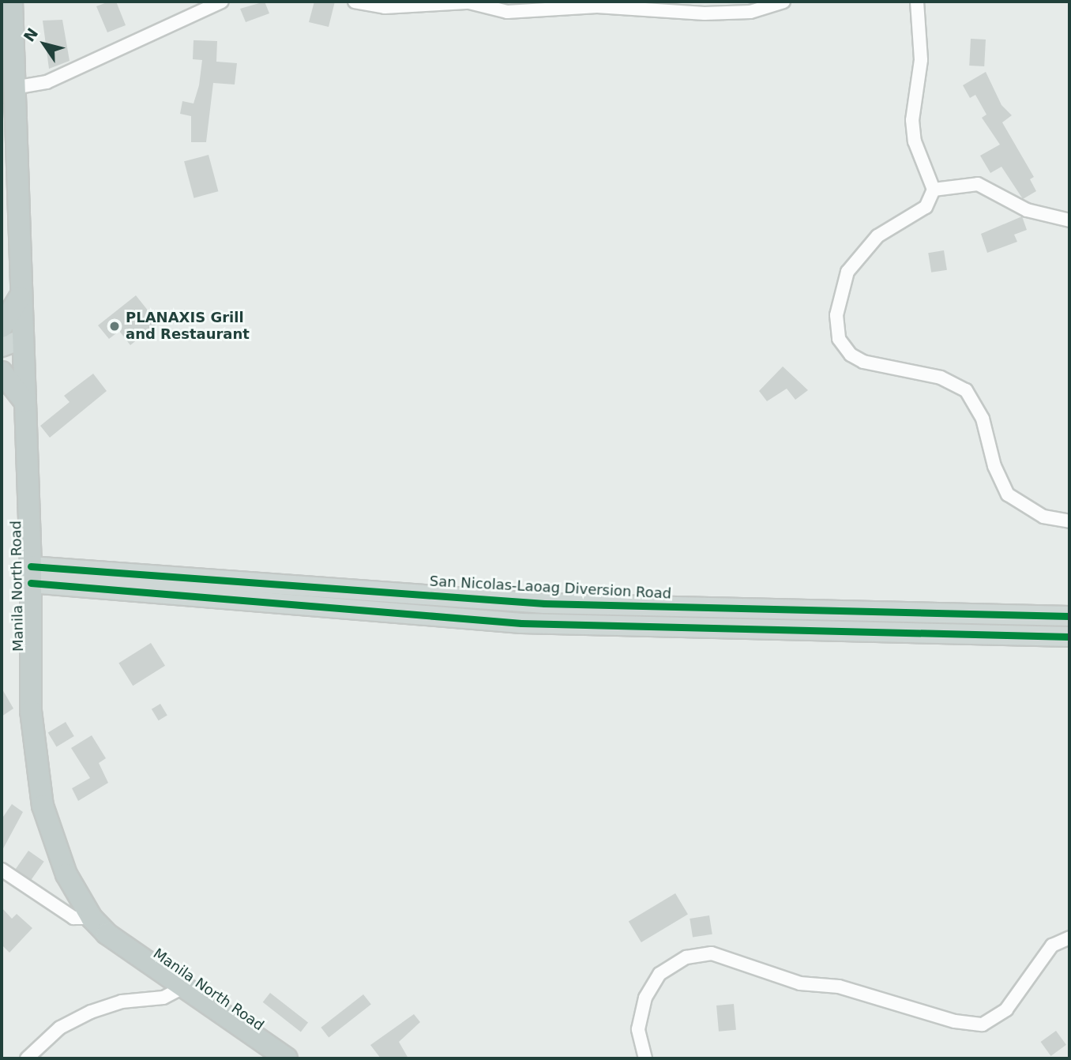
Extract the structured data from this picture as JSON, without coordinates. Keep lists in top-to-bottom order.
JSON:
{
  "streets": {
    "highway": ["Manila North Road"],
    "main road": ["San Nicolas-Laoag Diversion Road"]
  },
  "crossings": [
    ["Manila North Road", "San Nicolas-Laoag Diversion Road"]
  ],
  "places": ["PLANAXIS Grill and Restaurant"],
  "north": "top left"
}
